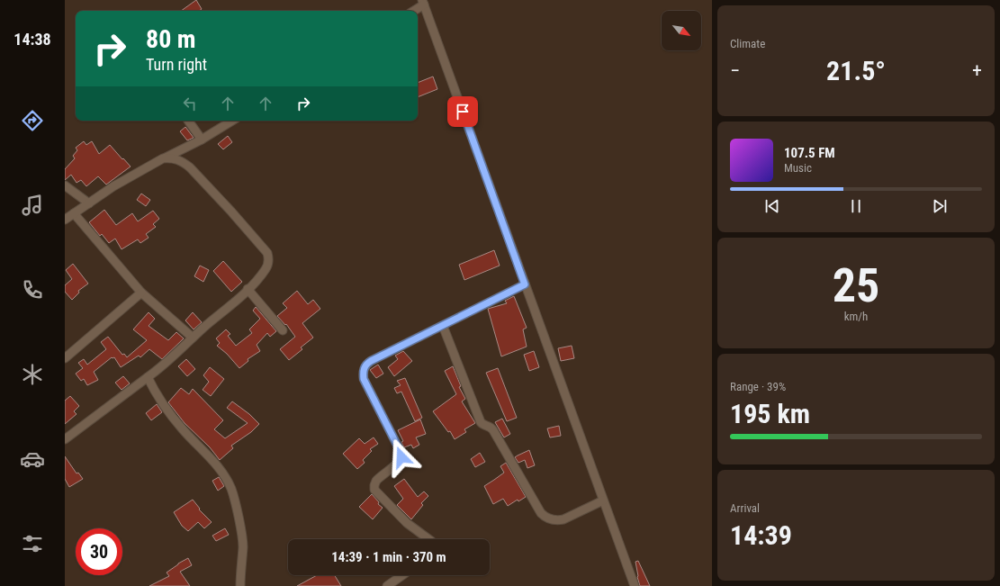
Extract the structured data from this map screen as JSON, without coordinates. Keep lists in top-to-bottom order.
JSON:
{
  "north": "bottom right",
  "page": {
    "tabs": "14:38",
    "tile": [
      "Climate",
      ["25", "km/h"],
      ["Range · 39%", "195 km"],
      ["Arrival", "14:39"]
    ],
    "turn": ["80 m", "Turn right"],
    "heat": ["−", "21.5°", "+"],
    "song": ["107.5 FM", "Music"],
    "limit": "30",
    "trip": "14:39 · 1 min · 370 m"
  }
}
